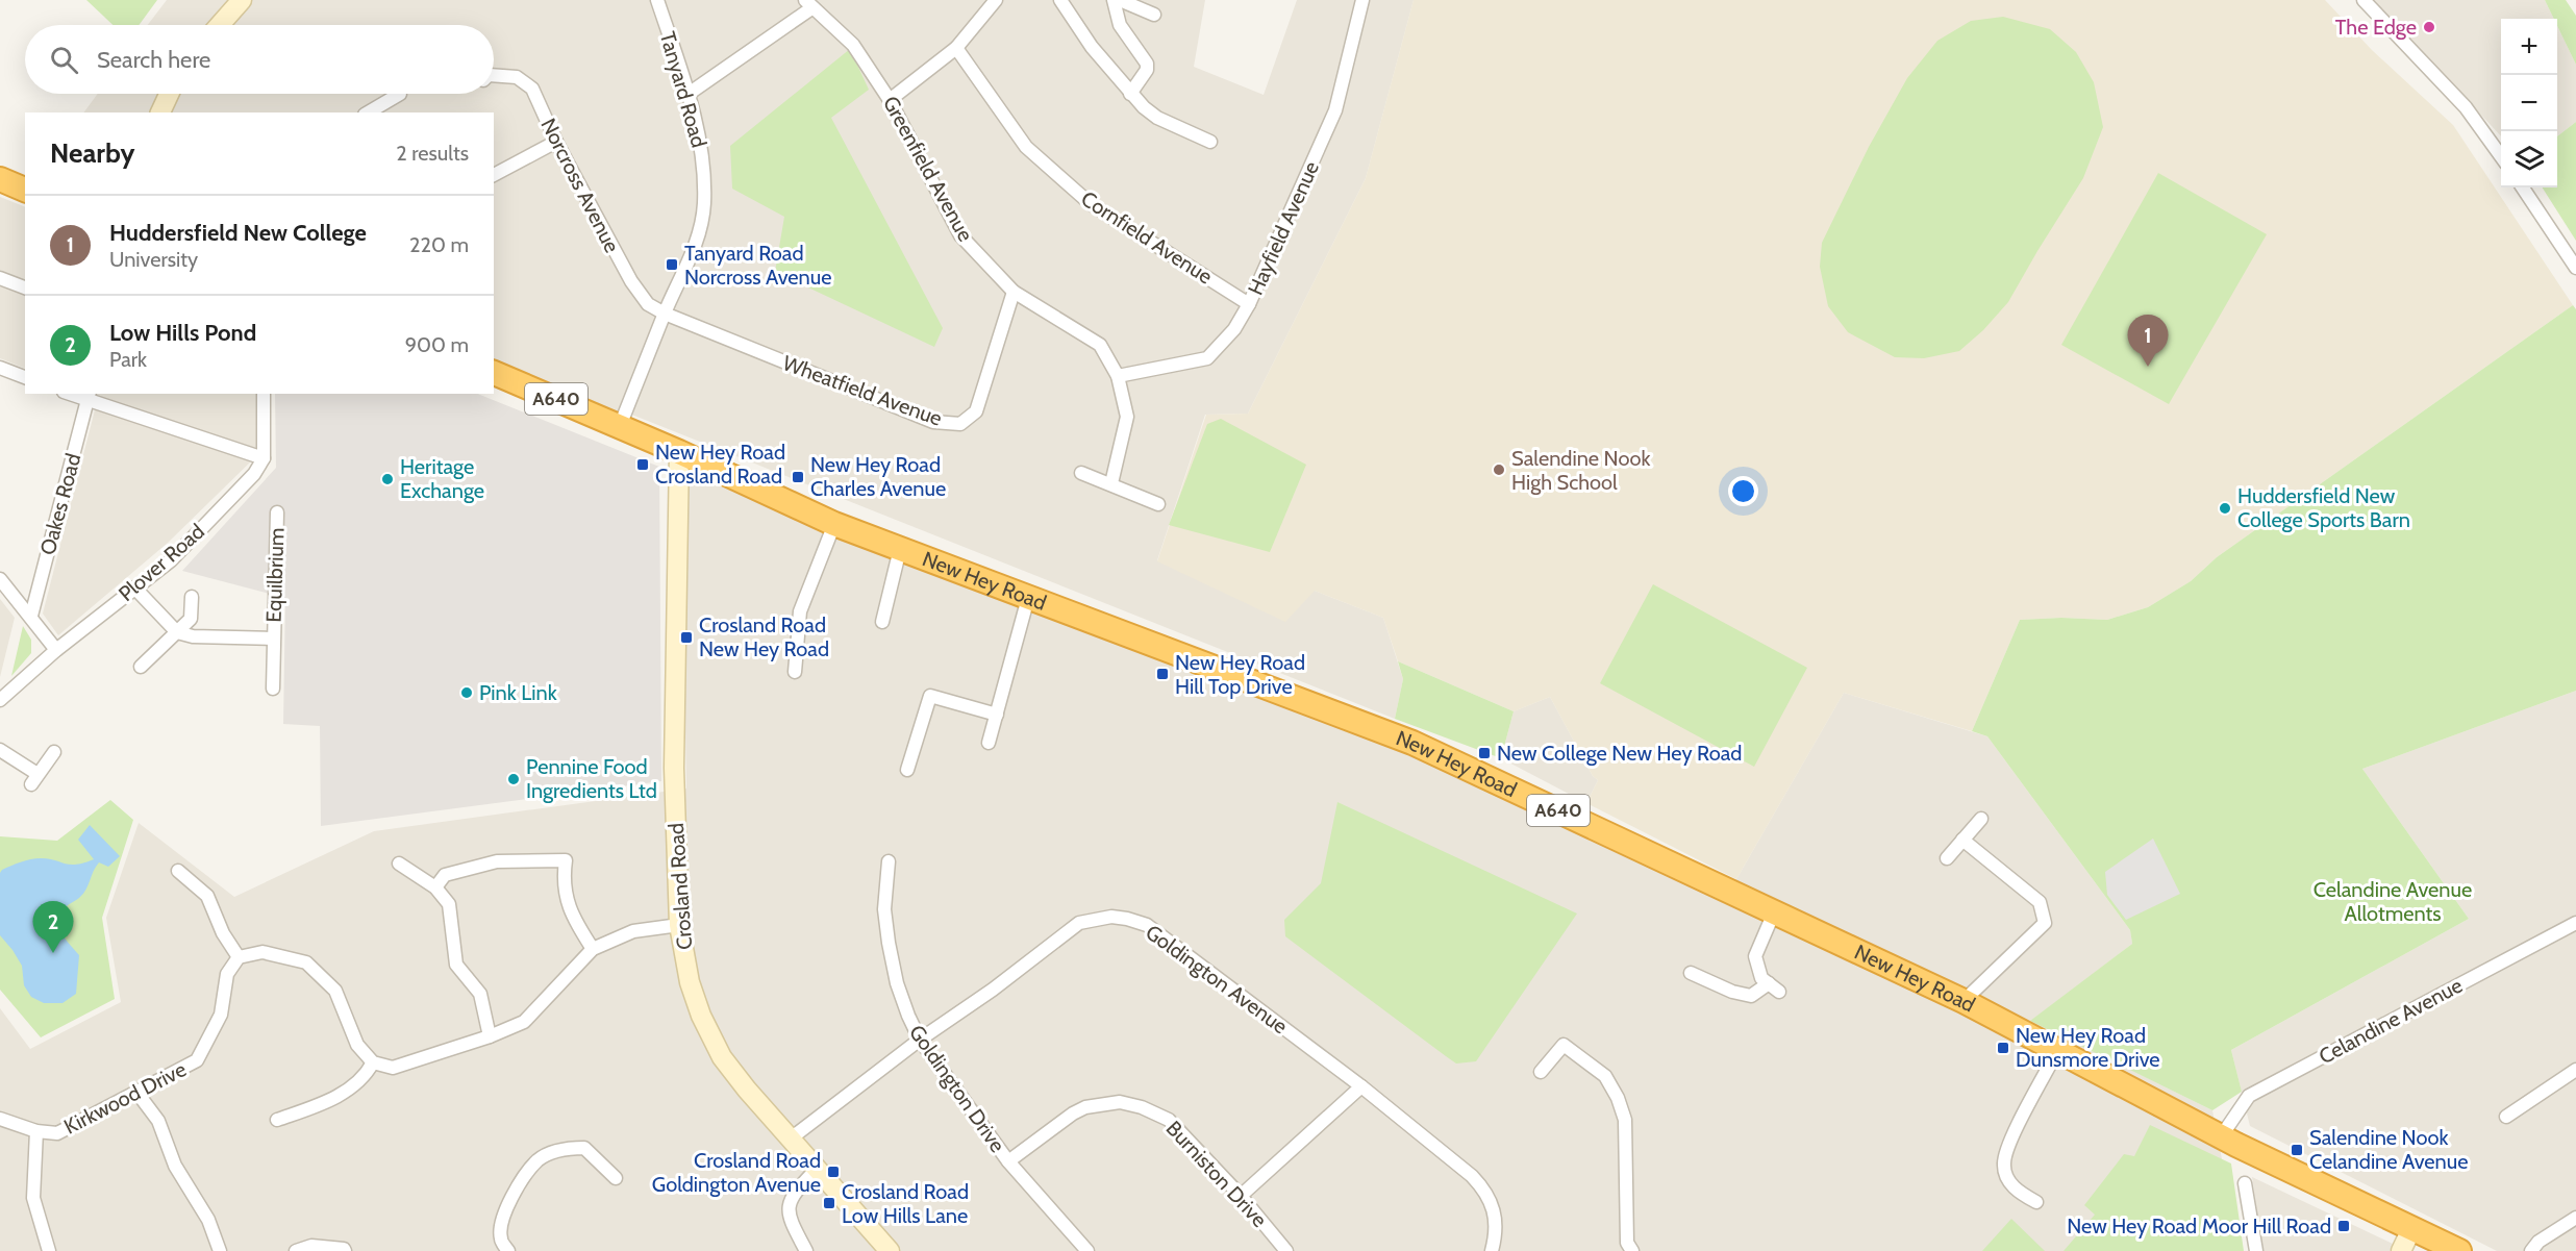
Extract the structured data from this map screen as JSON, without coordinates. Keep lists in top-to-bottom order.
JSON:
{
  "streets": {
    "highway": ["A640", "New Hey Road"],
    "street": [
      "Tanyard Road",
      "Greenfield Avenue",
      "Norcross Avenue",
      "Hayfield Avenue",
      "Cornfield Avenue",
      "Wheatfield Avenue",
      "Oakes Road",
      "Plover Road",
      "Equilbrium",
      "Crosland Road",
      "Goldington Avenue",
      "Celandine Avenue",
      "Goldington Drive",
      "Kirkwood Drive",
      "Burniston Drive"
    ]
  },
  "crossings": [
    ["Tanyard Road", "Norcross Avenue"],
    ["Tanyard Road", "Wheatfield Avenue"],
    ["Tanyard Road", "New Hey Road"],
    ["Greenfield Avenue", "Hayfield Avenue"],
    ["Greenfield Avenue", "Wheatfield Avenue"],
    ["Norcross Avenue", "Wheatfield Avenue"],
    ["Hayfield Avenue", "Cornfield Avenue"],
    ["New Hey Road", "Crosland Road"],
    ["New Hey Road", "Celandine Avenue"],
    ["Crosland Road", "Goldington Avenue"],
    ["Goldington Avenue", "Goldington Drive"],
    ["Goldington Drive", "Burniston Drive"]
  ],
  "parks": ["Celandine Avenue Allotments"],
  "places": {
    "other": [
      "The Edge",
      "Salendine Nook High School",
      "Heritage Exchange",
      "Huddersfield New College Sports Barn",
      "Pink Link",
      "Pennine Food Ingredients Ltd"
    ],
    "transit": [
      "Tanyard Road Norcross Avenue",
      "New Hey Road Crosland Road",
      "New Hey Road Charles Avenue",
      "Crosland Road New Hey Road",
      "New Hey Road Hill Top Drive",
      "New College New Hey Road",
      "New Hey Road Dunsmore Drive",
      "Salendine Nook Celandine Avenue",
      "Crosland Road Goldington Avenue",
      "Crosland Road Low Hills Lane",
      "New Hey Road Moor Hill Road"
    ]
  },
  "page": {
    "map_buttons": ["+", "−"],
    "search": "Search here",
    "heading": ["Nearby", "2 results"],
    "list": [
      {
        "mark": "1",
        "name": "Huddersfield New College",
        "note": "University",
        "value": "220 m"
      },
      {
        "mark": "2",
        "name": "Low Hills Pond",
        "note": "Park",
        "value": "900 m"
      }
    ],
    "pins": ["1", "2"]
  }
}
